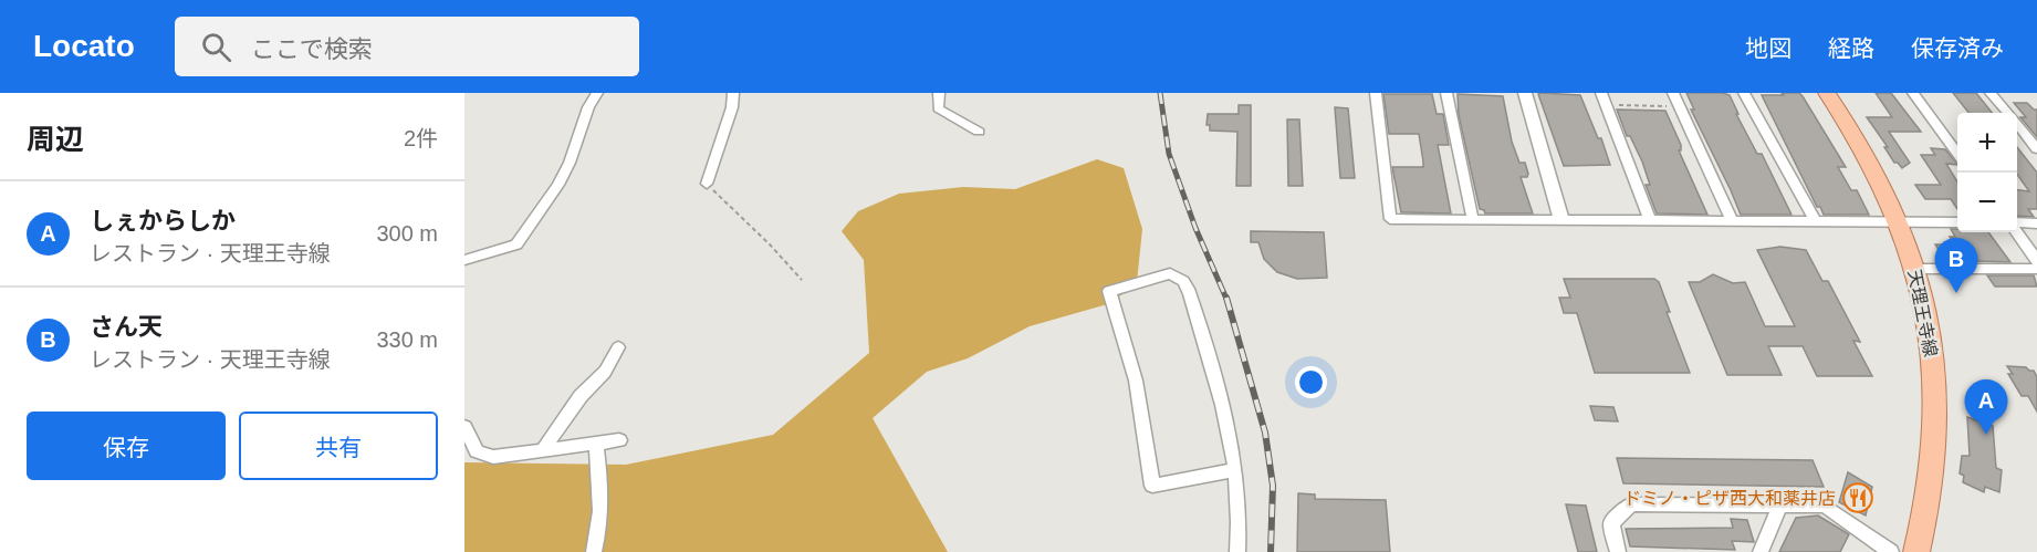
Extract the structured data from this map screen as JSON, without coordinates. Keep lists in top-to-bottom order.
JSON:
{
  "streets": {
    "main road": ["天理王寺線"]
  },
  "places": {
    "restaurant": ["ドミノ・ピザ西大和薬井店"]
  },
  "page": {
    "header": "Locato",
    "search": "ここで検索",
    "nav": ["地図", "経路", "保存済み"],
    "heading": ["周辺", "2件"],
    "map_buttons": ["+", "−"],
    "list": [
      {
        "mark": "A",
        "name": "しぇからしか",
        "note": "レストラン · 天理王寺線",
        "value": "300 m"
      },
      {
        "mark": "B",
        "name": "さん天",
        "note": "レストラン · 天理王寺線",
        "value": "330 m"
      }
    ],
    "pins": ["B", "A"],
    "buttons": ["保存", "共有"]
  }
}
